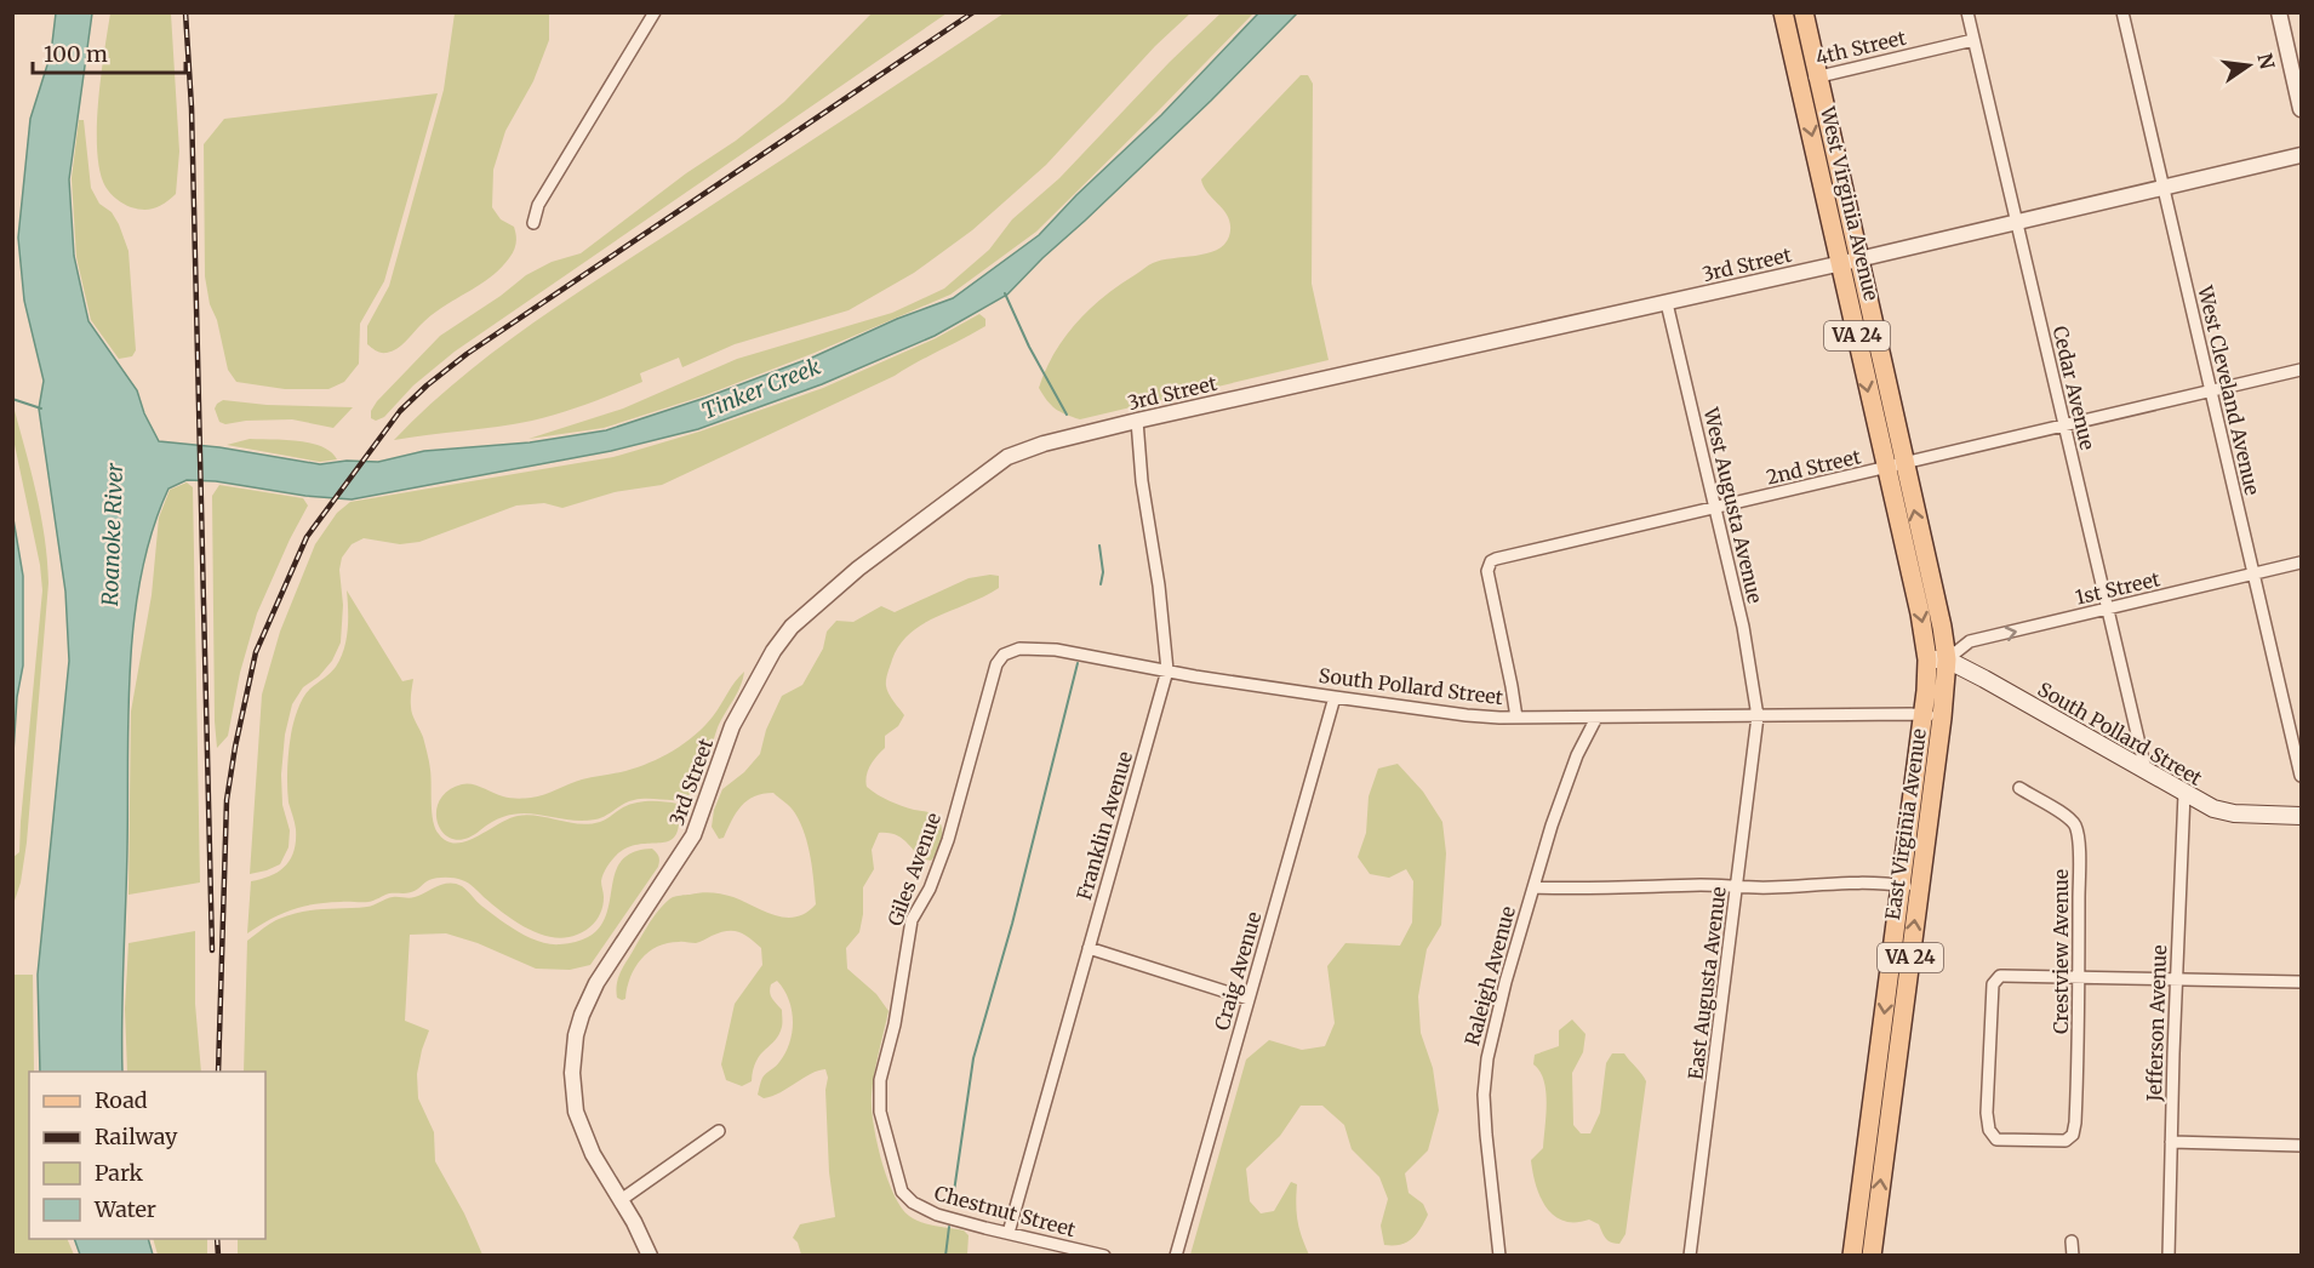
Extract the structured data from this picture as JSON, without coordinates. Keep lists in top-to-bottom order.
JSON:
{
  "streets": {
    "main road": [
      "West Virginia Avenue",
      "VA 24",
      "South Pollard Street",
      "East Virginia Avenue"
    ],
    "street": [
      "4th Street",
      "3rd Street",
      "Cedar Avenue",
      "West Cleveland Avenue",
      "2nd Street",
      "West Augusta Avenue",
      "1st Street",
      "Franklin Avenue",
      "Giles Avenue",
      "Crestview Avenue",
      "Craig Avenue",
      "Raleigh Avenue",
      "East Augusta Avenue",
      "Jefferson Avenue",
      "Chestnut Street"
    ]
  },
  "crossings": [
    ["4th Street", "West Virginia Avenue"],
    ["4th Street", "Cedar Avenue"],
    ["West Virginia Avenue", "3rd Street"],
    ["West Virginia Avenue", "2nd Street"],
    ["West Virginia Avenue", "1st Street"],
    ["West Virginia Avenue", "South Pollard Street"],
    ["West Virginia Avenue", "East Virginia Avenue"],
    ["3rd Street", "Cedar Avenue"],
    ["3rd Street", "West Cleveland Avenue"],
    ["3rd Street", "West Augusta Avenue"],
    ["3rd Street", "Franklin Avenue"],
    ["Cedar Avenue", "2nd Street"],
    ["Cedar Avenue", "1st Street"],
    ["Cedar Avenue", "South Pollard Street"],
    ["West Cleveland Avenue", "2nd Street"],
    ["West Cleveland Avenue", "1st Street"],
    ["2nd Street", "West Augusta Avenue"],
    ["2nd Street", "South Pollard Street"],
    ["West Augusta Avenue", "South Pollard Street"],
    ["West Augusta Avenue", "East Augusta Avenue"],
    ["1st Street", "South Pollard Street"],
    ["1st Street", "East Virginia Avenue"],
    ["South Pollard Street", "East Virginia Avenue"],
    ["South Pollard Street", "Franklin Avenue"],
    ["South Pollard Street", "Giles Avenue"],
    ["South Pollard Street", "Craig Avenue"],
    ["South Pollard Street", "Raleigh Avenue"],
    ["South Pollard Street", "East Augusta Avenue"],
    ["South Pollard Street", "Jefferson Avenue"],
    ["Franklin Avenue", "Chestnut Street"],
    ["Giles Avenue", "Chestnut Street"]
  ],
  "one_way": ["1st Street"],
  "water": ["Tinker Creek", "Roanoke River"],
  "legend": [
    "Road",
    "Railway",
    "Park",
    "Water"
  ],
  "scale_bar": "100 m",
  "north": "right"
}
